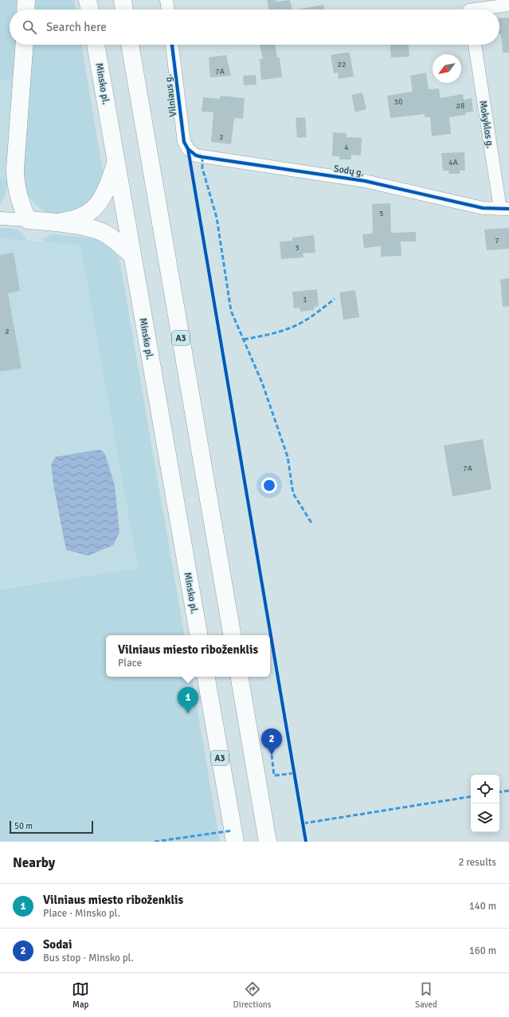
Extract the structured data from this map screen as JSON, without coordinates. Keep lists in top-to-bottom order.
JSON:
{
  "streets": {
    "highway": ["Minsko pl.", "A3"],
    "street": ["Vilniaus g.", "Mokyklos g.", "Sodų g."]
  },
  "crossings": [
    ["Vilniaus g.", "Sodų g."],
    ["Mokyklos g.", "Sodų g."]
  ],
  "house_numbers": [
    "22",
    "7A",
    "30",
    "28",
    "2",
    "4",
    "4A",
    "5",
    "7",
    "3",
    "1",
    "2",
    "7A"
  ],
  "scale_bar": "50 m",
  "north": "bottom left",
  "page": {
    "search": "Search here",
    "popup": ["Vilniaus miesto riboženklis", "Place"],
    "pins": ["1", "2"],
    "scale": "50 m",
    "heading": ["Nearby", "2 results"],
    "list": [
      {
        "mark": "1",
        "name": "Vilniaus miesto riboženklis",
        "note": "Place · Minsko pl.",
        "value": "140 m"
      },
      {
        "mark": "2",
        "name": "Sodai",
        "note": "Bus stop · Minsko pl.",
        "value": "160 m"
      }
    ],
    "nav": ["Map", "Directions", "Saved"]
  }
}
